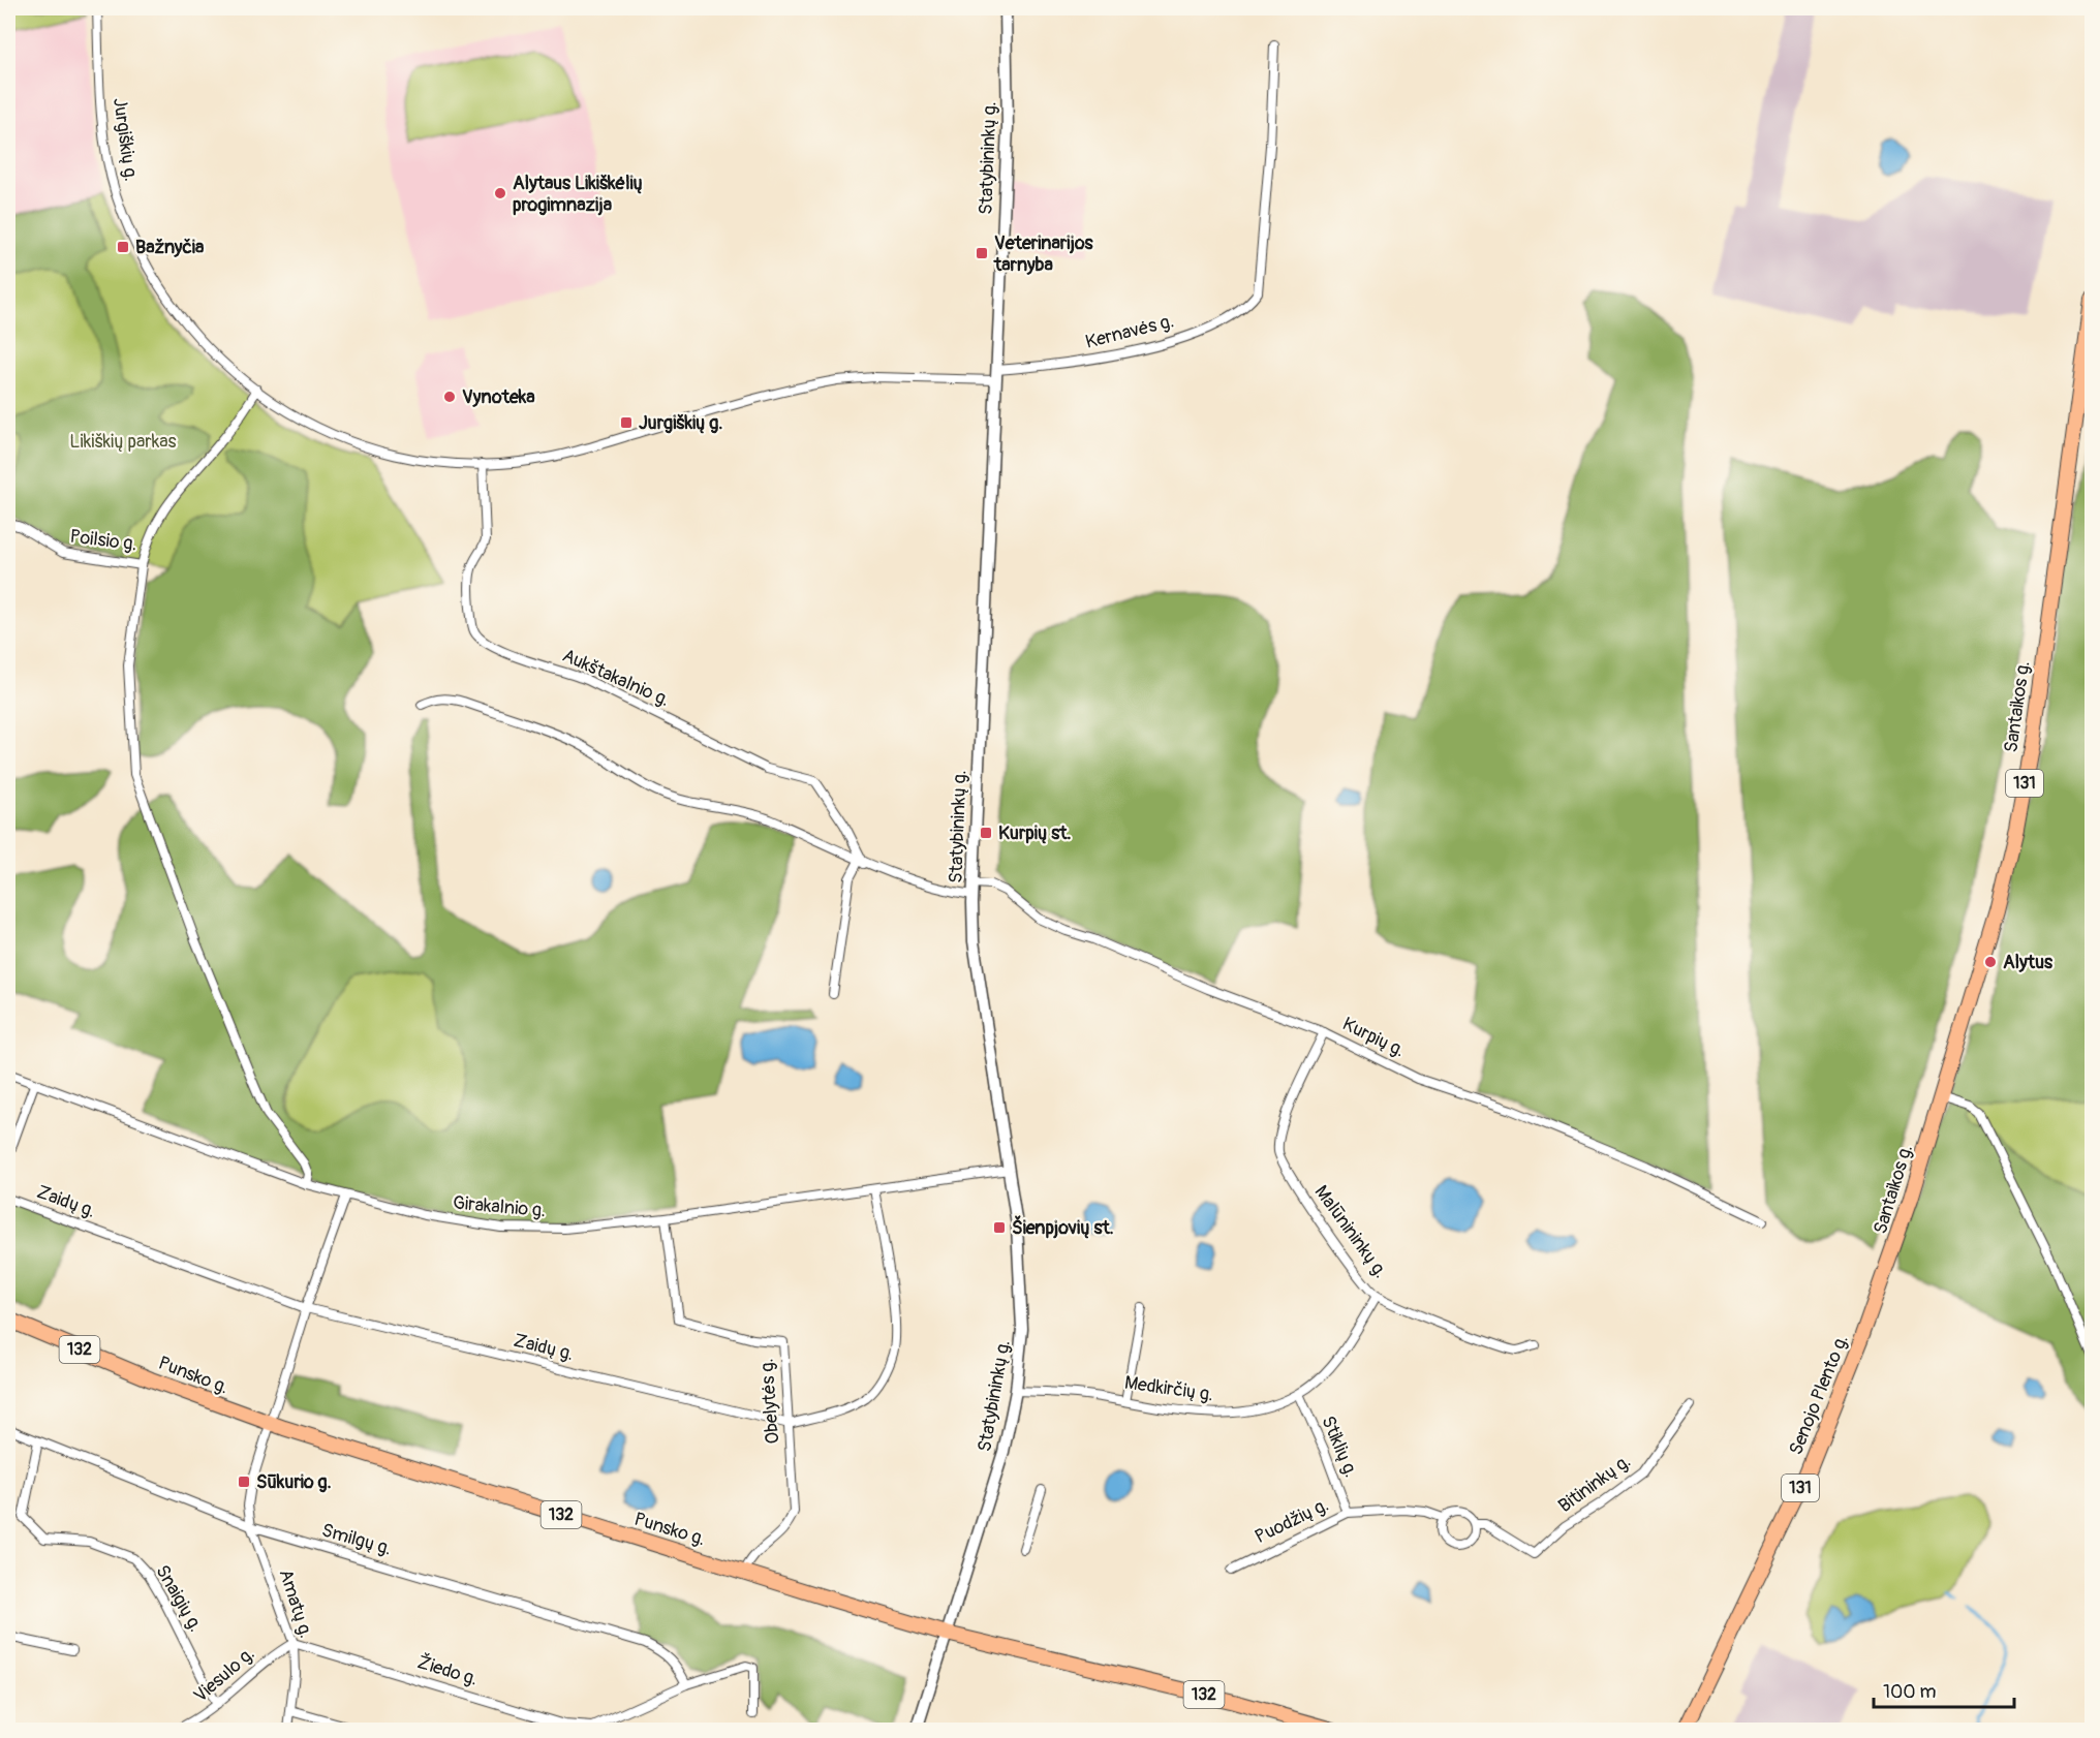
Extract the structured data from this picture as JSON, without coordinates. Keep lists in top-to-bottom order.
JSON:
{
  "streets": {
    "main road": [
      "Santaikos g.",
      "131",
      "132",
      "Punsko g.",
      "Senojo Plento g."
    ],
    "street": [
      "Jurgiškių g.",
      "Statybininkų g.",
      "Kernavės g.",
      "Poilsio g.",
      "Aukštakalnio g.",
      "Kurpių g.",
      "Zaidų g.",
      "Girakalnio g.",
      "Malūnininkų g.",
      "Medkirčių g.",
      "Obelytės g.",
      "Stiklių g.",
      "Bitininkų g.",
      "Puodžių g.",
      "Smilgų g.",
      "Snaigių g.",
      "Amatų g.",
      "Žiedo g.",
      "Viesulo g."
    ]
  },
  "crossings": [
    ["Jurgiškių g.", "Statybininkų g."],
    ["Jurgiškių g.", "Kernavės g."],
    ["Jurgiškių g.", "Poilsio g."],
    ["Jurgiškių g.", "Aukštakalnio g."],
    ["Statybininkų g.", "Kernavės g."],
    ["Statybininkų g.", "Kurpių g."],
    ["Statybininkų g.", "Girakalnio g."],
    ["Statybininkų g.", "Punsko g."],
    ["Statybininkų g.", "Medkirčių g."],
    ["Santaikos g.", "Senojo Plento g."],
    ["Kurpių g.", "Malūnininkų g."],
    ["Zaidų g.", "Girakalnio g."],
    ["Zaidų g.", "Obelytės g."],
    ["Zaidų g.", "Amatų g."],
    ["Girakalnio g.", "Obelytės g."],
    ["Girakalnio g.", "Amatų g."],
    ["Malūnininkų g.", "Medkirčių g."],
    ["Punsko g.", "Obelytės g."],
    ["Punsko g.", "Amatų g."],
    ["Medkirčių g.", "Stiklių g."],
    ["Stiklių g.", "Puodžių g."],
    ["Bitininkų g.", "Puodžių g."],
    ["Smilgų g.", "Snaigių g."],
    ["Smilgų g.", "Amatų g."],
    ["Smilgų g.", "Žiedo g."],
    ["Snaigių g.", "Viesulo g."],
    ["Amatų g.", "Žiedo g."],
    ["Amatų g.", "Viesulo g."],
    ["Žiedo g.", "Viesulo g."]
  ],
  "parks": ["Likiškių parkas"],
  "places": {
    "other": ["Alytaus Likiškėlių progimnazija", "Vynoteka", "Alytus"],
    "transit": [
      "Bažnyčia",
      "Veterinarijos tarnyba",
      "Jurgiškių g.",
      "Kurpių st.",
      "Šienpjovių st.",
      "Sūkurio g."
    ]
  },
  "scale_bar": "100 m"
}
